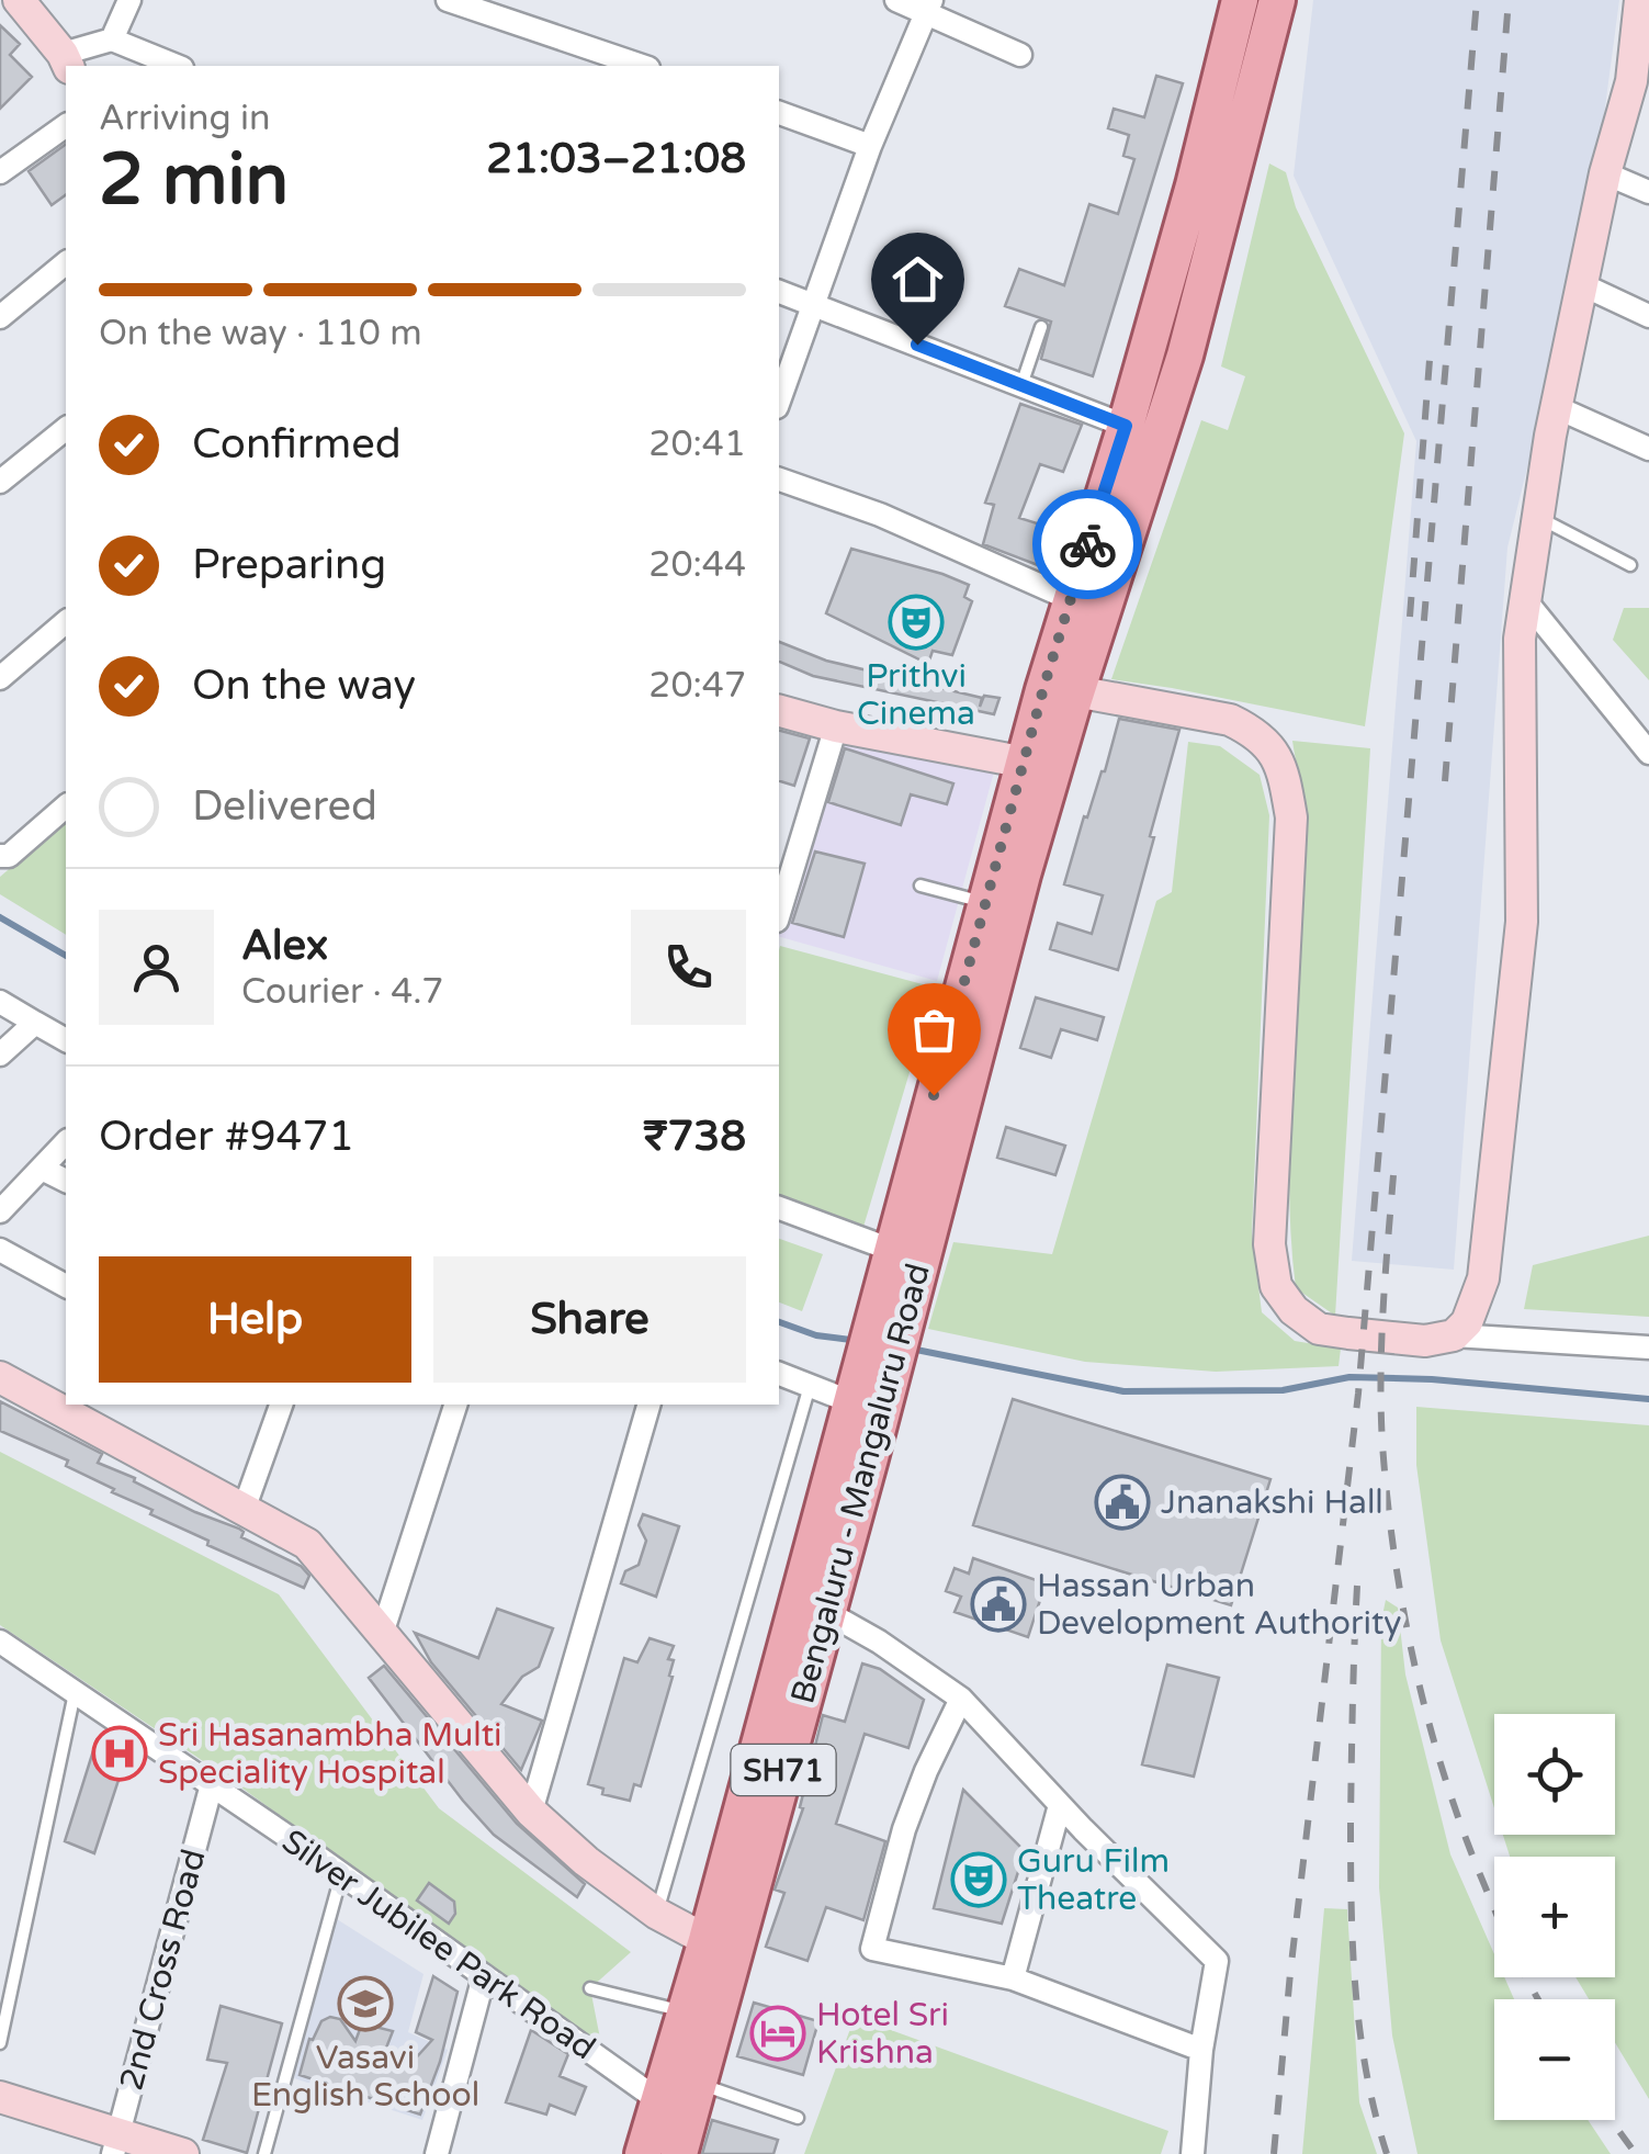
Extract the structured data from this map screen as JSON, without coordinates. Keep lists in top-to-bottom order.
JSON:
{
  "streets": {
    "main road": ["Bengaluru - Mangaluru Road", "SH71"],
    "street": ["Silver Jubilee Park Road", "2nd Cross Road"]
  },
  "crossings": [
    ["Bengaluru - Mangaluru Road", "SH71"],
    ["Bengaluru - Mangaluru Road", "Silver Jubilee Park Road"],
    ["Silver Jubilee Park Road", "2nd Cross Road"]
  ],
  "places": {
    "theatre": ["Prithvi Cinema", "Guru Film Theatre"],
    "public building": ["Jnanakshi Hall", "Hassan Urban Development Authority"],
    "hospital": ["Sri Hasanambha Multi Speciality Hospital"],
    "school or university": ["Vasavi English School"],
    "hotel": ["Hotel Sri Krishna"]
  },
  "page": {
    "heading": ["2 min", "Arriving in", "21:03–21:08"],
    "panel": [
      "Alex",
      "Courier · 4.7",
      "Order #9471",
      "₹738"
    ],
    "bar": "On the way · 110 m",
    "list": [
      ["Confirmed", "20:41"],
      ["Preparing", "20:44"],
      ["On the way", "20:47"],
      "Delivered"
    ],
    "buttons": ["Help", "Share"],
    "map_buttons": ["+", "−"]
  }
}
